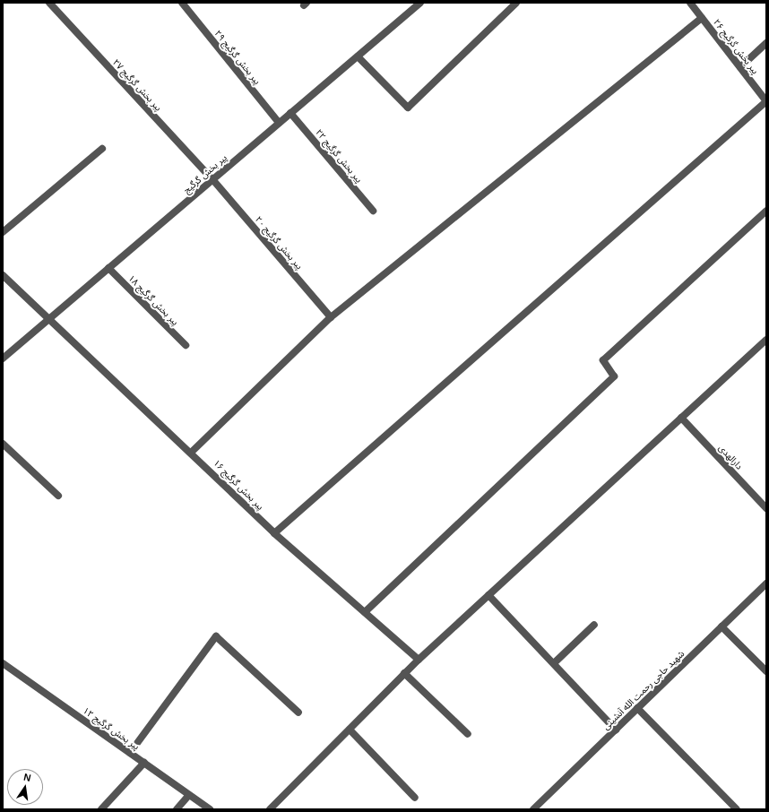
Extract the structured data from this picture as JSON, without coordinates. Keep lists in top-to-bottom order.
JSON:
{
  "streets": {
    "street": [
      "پیر بخش گرگیج ۲۶",
      "پیر بخش گرگیج ۲۹",
      "پیر بخش گرگیج ۲۷",
      "پیر بخش گرگیج ۲۲",
      "پیر بخش گرگیج",
      "پیر بخش گرگیج ۲۰",
      "پیر بخش گرگیج ۱۸",
      "دارالهدی",
      "پیر بخش گرگیج ۱۶",
      "شهید حاجی رحمت الله آنشینی",
      "پیر بخش گرگیج ۱۲"
    ]
  },
  "crossings": [
    ["پیر بخش گرگیج ۲۹", "پیر بخش گرگیج"],
    ["پیر بخش گرگیج ۲۷", "پیر بخش گرگیج"],
    ["پیر بخش گرگیج ۲۷", "پیر بخش گرگیج ۲۰"],
    ["پیر بخش گرگیج ۲۲", "پیر بخش گرگیج"],
    ["پیر بخش گرگیج", "پیر بخش گرگیج ۲۰"],
    ["پیر بخش گرگیج", "پیر بخش گرگیج ۱۸"],
    ["پیر بخش گرگیج", "پیر بخش گرگیج ۱۶"]
  ],
  "north": "top"
}
